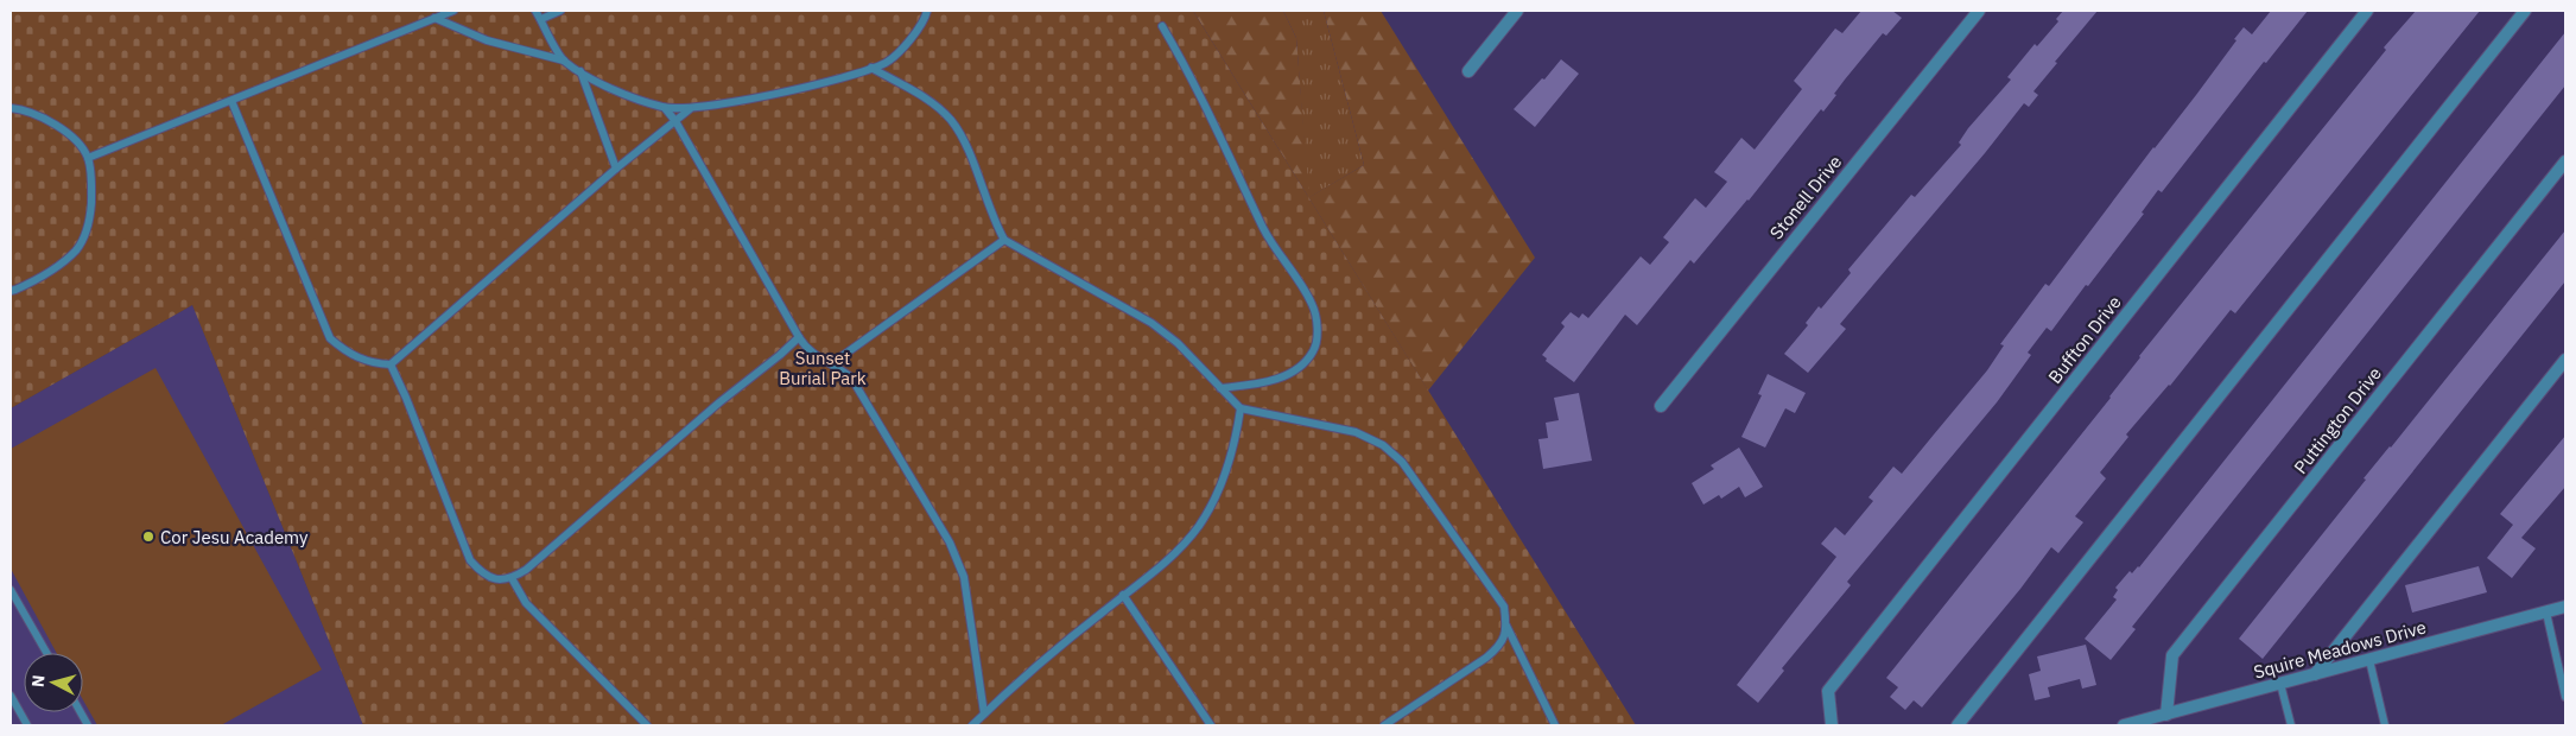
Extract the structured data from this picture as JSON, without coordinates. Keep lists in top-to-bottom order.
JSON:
{
  "streets": {
    "street": [
      "Stonell Drive",
      "Buffton Drive",
      "Puttington Drive",
      "Squire Meadows Drive"
    ]
  },
  "crossings": [
    ["Puttington Drive", "Squire Meadows Drive"]
  ],
  "parks": ["Sunset Burial Park"],
  "places": ["Cor Jesu Academy"],
  "north": "left"
}
